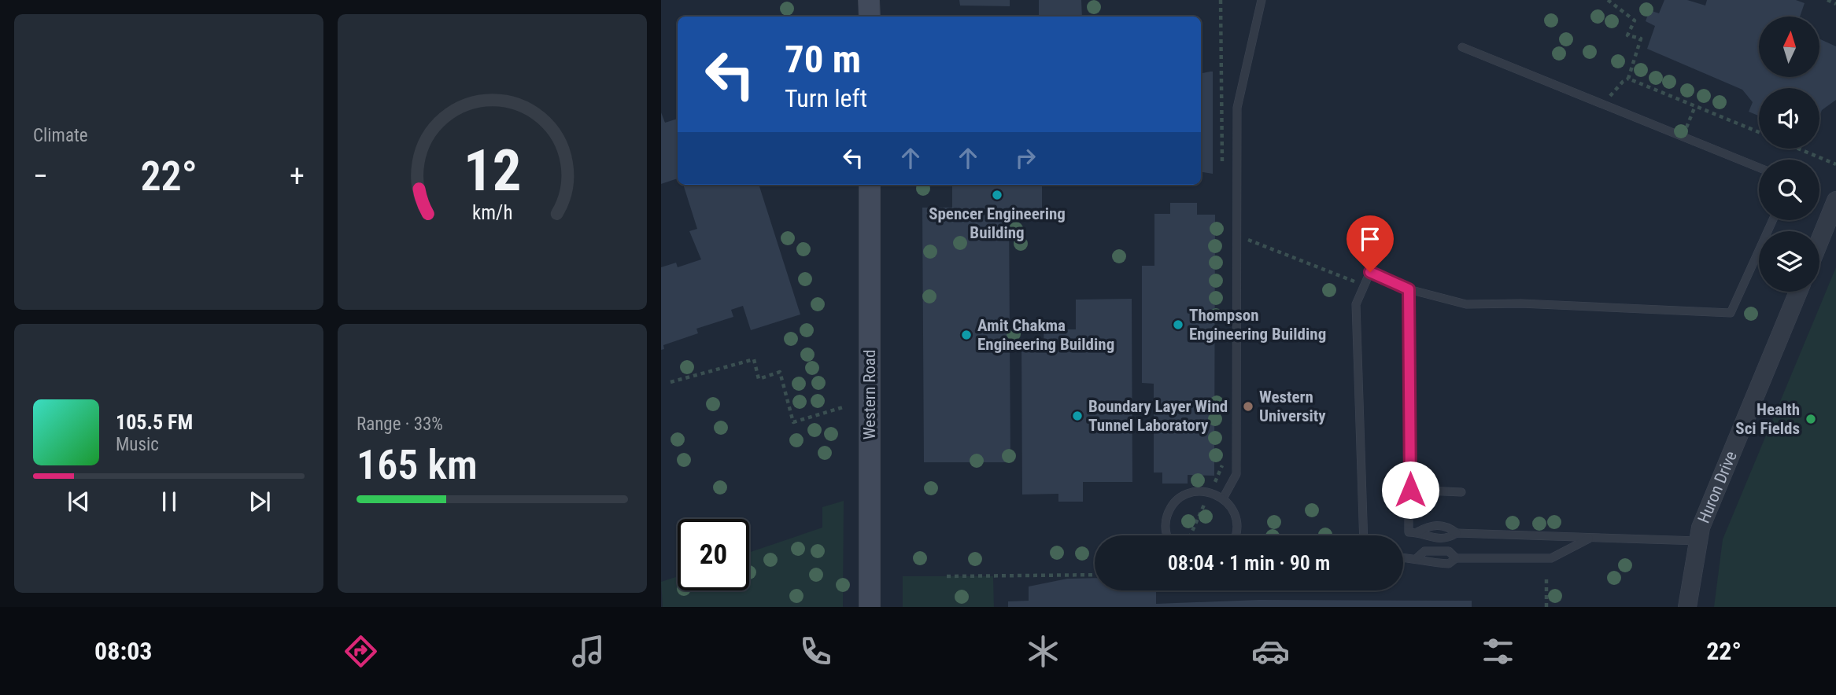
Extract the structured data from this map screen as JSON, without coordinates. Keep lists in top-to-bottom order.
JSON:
{
  "streets": {
    "main road": ["Western Road"],
    "street": ["Huron Drive"]
  },
  "places": [
    "Spencer Engineering Building",
    "Thompson Engineering Building",
    "Amit Chakma Engineering Building",
    "Western University",
    "Boundary Layer Wind Tunnel Laboratory",
    "Health Sci Fields"
  ],
  "north": "top",
  "page": {
    "tile": [
      "Climate",
      ["Range · 33%", "165 km"]
    ],
    "turn": ["70 m", "Turn left"],
    "heat": ["−", "22°", "+"],
    "song": ["105.5 FM", "Music"],
    "limit": "20",
    "trip": "08:04 · 1 min · 90 m",
    "tabs": ["08:03", "22°"],
    "gauge": ["12", "km/h"]
  }
}
